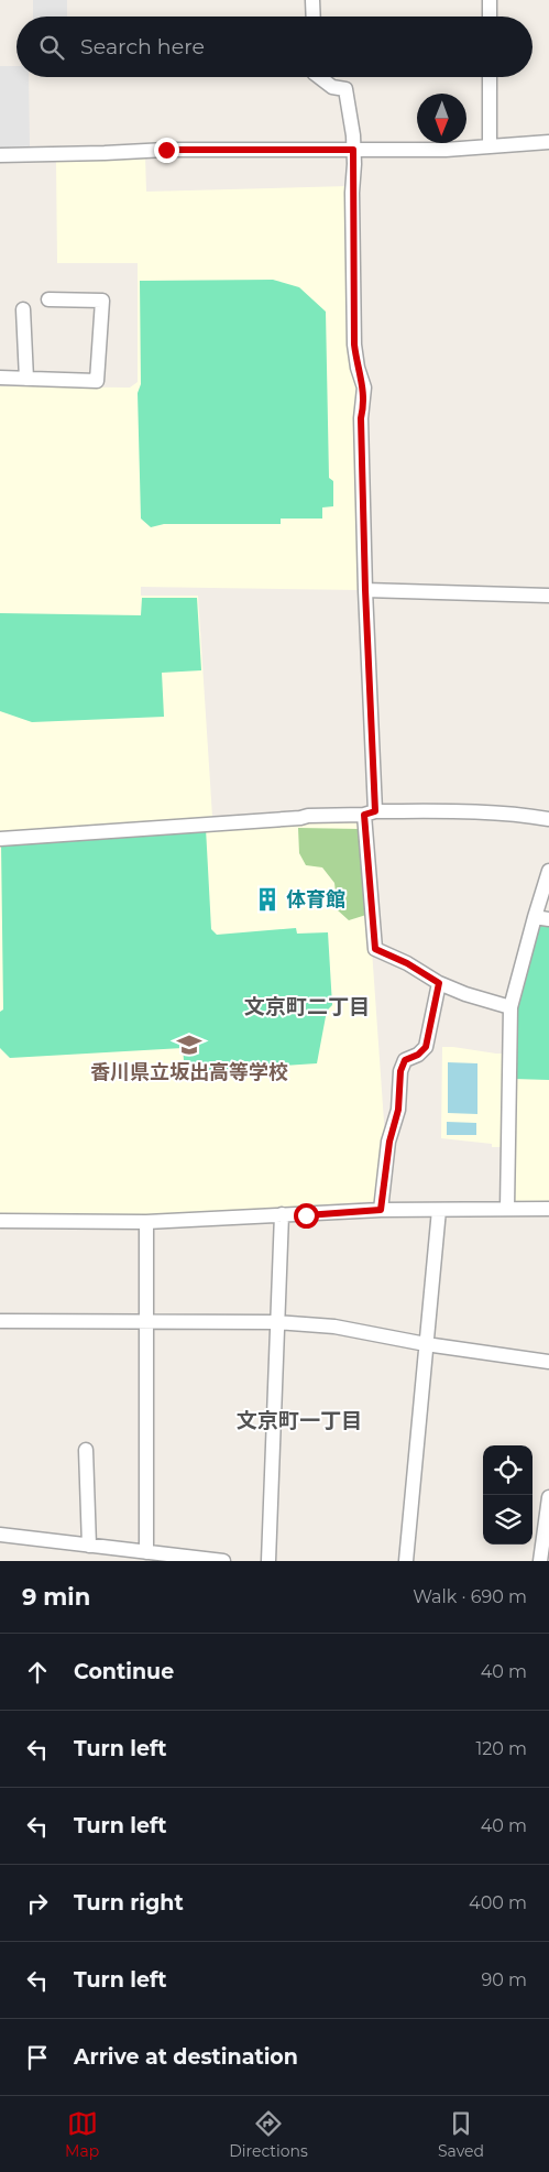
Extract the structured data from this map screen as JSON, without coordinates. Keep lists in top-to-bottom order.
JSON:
{
  "districts": ["文京町二丁目", "文京町一丁目"],
  "places": {
    "building": ["体育館"],
    "school or university": ["香川県立坂出高等学校"]
  },
  "north": "bottom",
  "page": {
    "search": "Search here",
    "heading": ["9 min", "Walk · 690 m"],
    "list": [
      ["Continue", "40 m"],
      ["Turn left", "120 m"],
      ["Turn left", "40 m"],
      ["Turn right", "400 m"],
      ["Turn left", "90 m"],
      "Arrive at destination"
    ],
    "nav": ["Map", "Directions", "Saved"]
  }
}
